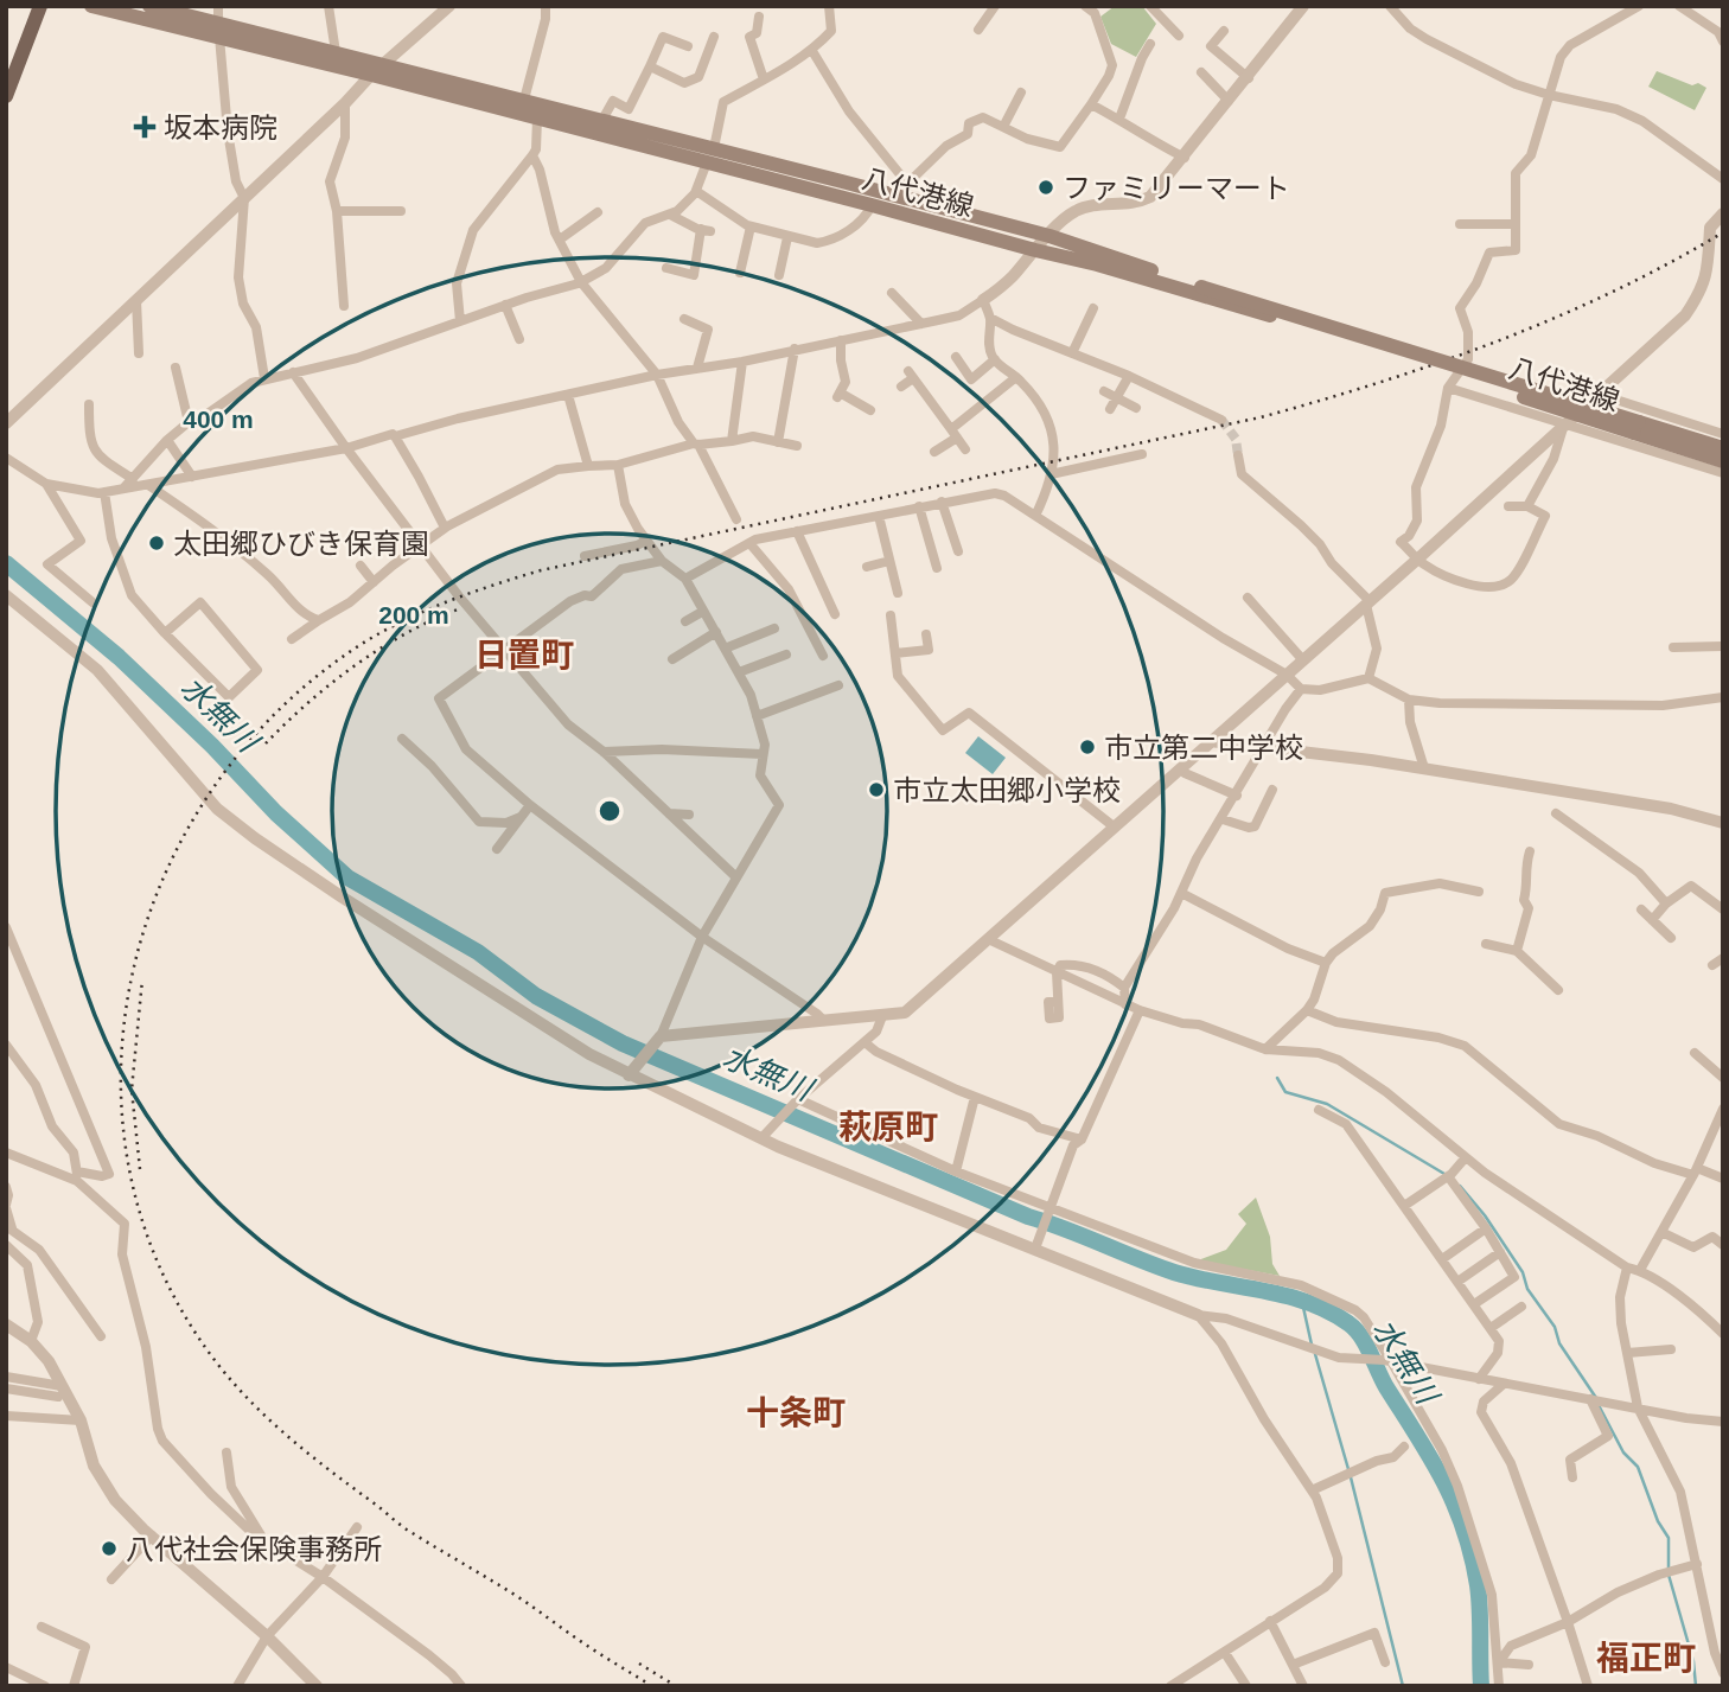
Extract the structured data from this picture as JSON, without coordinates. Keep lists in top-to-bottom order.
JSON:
{
  "streets": {
    "main road": ["八代港線"]
  },
  "districts": [
    "日置町",
    "萩原町",
    "十条町",
    "福正町"
  ],
  "water": ["水無川"],
  "places": {
    "health": ["坂本病院"],
    "other": [
      "ファミリーマート",
      "太田郷ひびき保育園",
      "市立第二中学校",
      "市立太田郷小学校",
      "八代社会保険事務所"
    ]
  },
  "rings": ["400 m", "200 m"]
}
